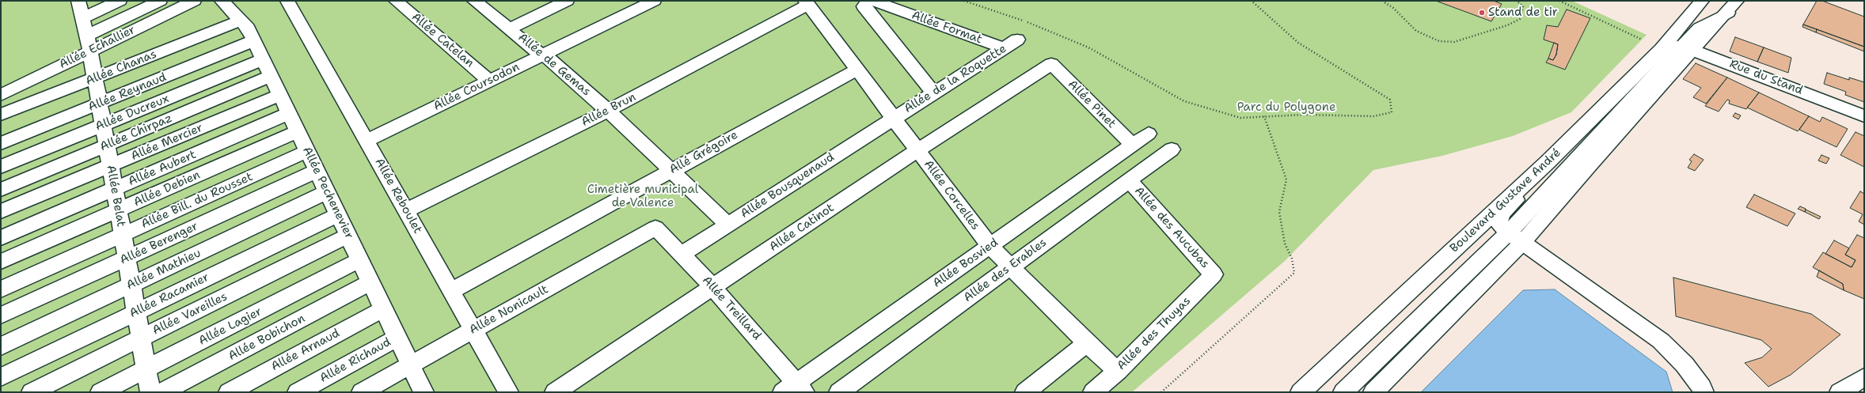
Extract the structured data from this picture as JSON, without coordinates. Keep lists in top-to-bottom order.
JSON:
{
  "streets": {
    "street": [
      "Allée Format",
      "Allée Catelan",
      "Allée Echallier",
      "Allée de Gemas",
      "Allée Chanas",
      "Rue du Stand",
      "Allée de la Roquette",
      "Allée Coursodon",
      "Allée Reynaud",
      "Allée Pinet",
      "Allée Brun",
      "Allée Ducreux",
      "Allée Chirpaz",
      "Allée Mercier",
      "Allé Grégoire",
      "Allée Aubert",
      "Allée Bousquenaud",
      "Allée Debien",
      "Allée Pechenevier",
      "Allée Corcelles",
      "Allée Belat",
      "Allée Reboulet",
      "Allée Bill. du Rousset",
      "Boulevard Gustave André",
      "Allée Catinot",
      "Allée des Aucubas",
      "Allée Berenger",
      "Allée Bosvied",
      "Allée Mathieu",
      "Allée des Erables",
      "Allée Racamier",
      "Allée Treillard",
      "Allée Nonicault",
      "Allée Vareilles",
      "Allée Lagier",
      "Allée des Thuyas",
      "Allée Bobichon",
      "Allée Arnaud",
      "Allée Richaud"
    ]
  },
  "crossings": [
    ["Allée Format", "Allée de la Roquette"],
    ["Allée Catelan", "Allée Coursodon"],
    ["Allée Echallier", "Allée Belat"],
    ["Allée de Gemas", "Allée Coursodon"],
    ["Allée de Gemas", "Allée Brun"],
    ["Allée de Gemas", "Allé Grégoire"],
    ["Allée de Gemas", "Allée Bousquenaud"],
    ["Allée Chanas", "Allée Pechenevier"],
    ["Allée Chanas", "Allée Belat"],
    ["Rue du Stand", "Boulevard Gustave André"],
    ["Allée de la Roquette", "Allée Bousquenaud"],
    ["Allée de la Roquette", "Allée Corcelles"],
    ["Allée Coursodon", "Allée Reboulet"],
    ["Allée Reynaud", "Allée Pechenevier"],
    ["Allée Reynaud", "Allée Belat"],
    ["Allée Pinet", "Allée Catinot"],
    ["Allée Pinet", "Allée Bosvied"],
    ["Allée Brun", "Allée Corcelles"],
    ["Allée Brun", "Allée Reboulet"],
    ["Allée Ducreux", "Allée Pechenevier"],
    ["Allée Ducreux", "Allée Belat"],
    ["Allée Chirpaz", "Allée Pechenevier"],
    ["Allée Chirpaz", "Allée Belat"],
    ["Allée Mercier", "Allée Pechenevier"],
    ["Allée Mercier", "Allée Belat"],
    ["Allé Grégoire", "Allée Corcelles"],
    ["Allé Grégoire", "Allée Reboulet"],
    ["Allée Aubert", "Allée Pechenevier"],
    ["Allée Aubert", "Allée Belat"],
    ["Allée Bousquenaud", "Allée Corcelles"],
    ["Allée Bousquenaud", "Allée Treillard"],
    ["Allée Debien", "Allée Pechenevier"],
    ["Allée Debien", "Allée Belat"],
    ["Allée Pechenevier", "Allée Bill. du Rousset"],
    ["Allée Pechenevier", "Allée Berenger"],
    ["Allée Pechenevier", "Allée Mathieu"],
    ["Allée Pechenevier", "Allée Racamier"],
    ["Allée Pechenevier", "Allée Nonicault"],
    ["Allée Pechenevier", "Allée Vareilles"],
    ["Allée Pechenevier", "Allée Lagier"],
    ["Allée Pechenevier", "Allée Bobichon"],
    ["Allée Pechenevier", "Allée Arnaud"],
    ["Allée Pechenevier", "Allée Richaud"],
    ["Allée Corcelles", "Allée Catinot"],
    ["Allée Corcelles", "Allée Bosvied"],
    ["Allée Corcelles", "Allée des Erables"],
    ["Allée Corcelles", "Allée des Thuyas"],
    ["Allée Belat", "Allée Bill. du Rousset"],
    ["Allée Belat", "Allée Berenger"],
    ["Allée Belat", "Allée Mathieu"],
    ["Allée Belat", "Allée Racamier"],
    ["Allée Belat", "Allée Vareilles"],
    ["Allée Belat", "Allée Lagier"],
    ["Allée Reboulet", "Allée Nonicault"],
    ["Allée Catinot", "Allée Treillard"],
    ["Allée des Aucubas", "Allée des Erables"],
    ["Allée des Aucubas", "Allée des Thuyas"],
    ["Allée Bosvied", "Allée Treillard"],
    ["Allée Treillard", "Allée Nonicault"]
  ],
  "parks": ["Parc du Polygone", "Cimetière municipal de Valence"],
  "places": ["Stand de tir"]
}
